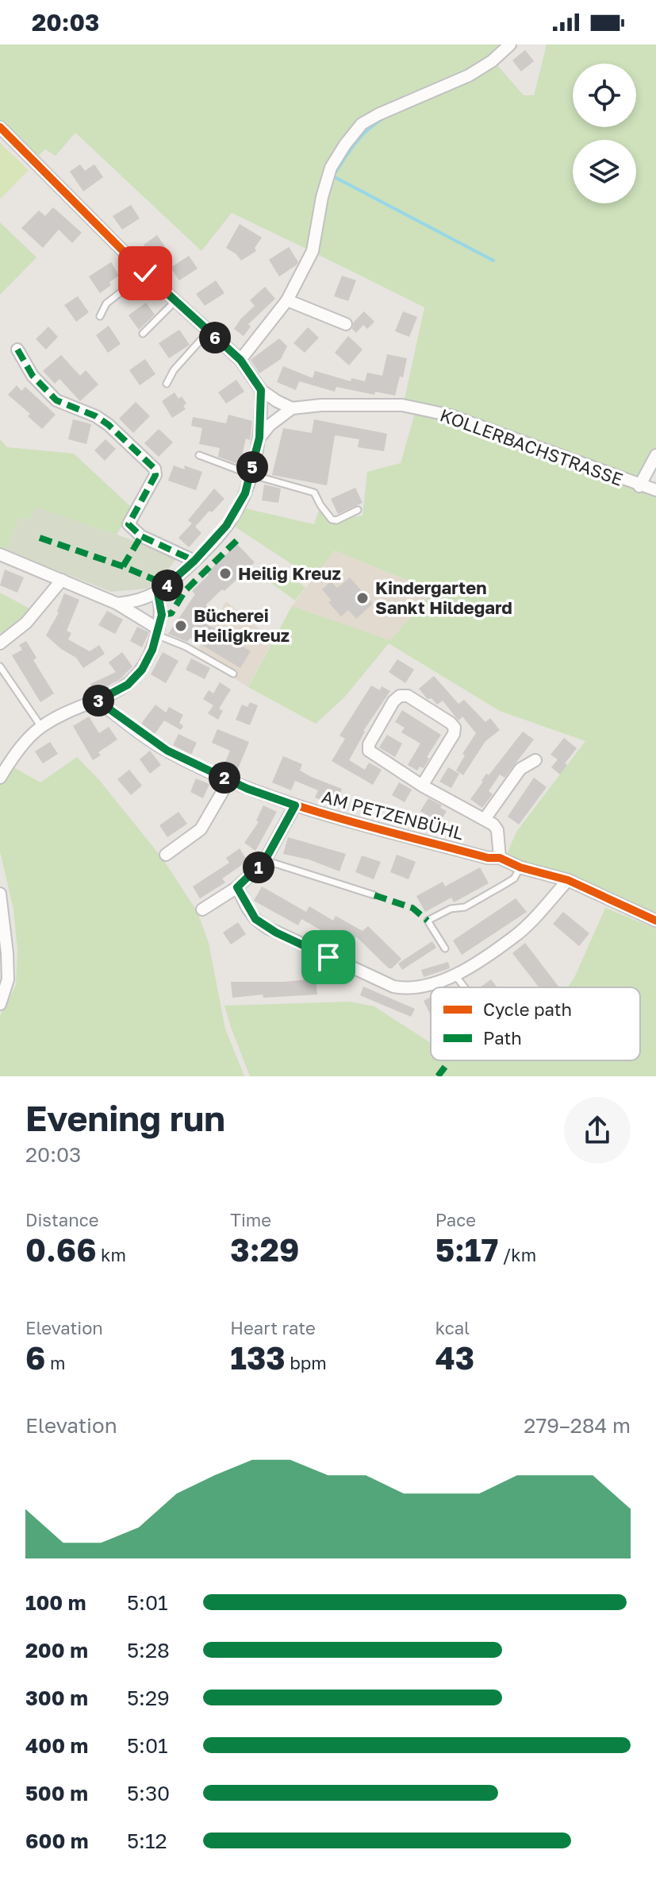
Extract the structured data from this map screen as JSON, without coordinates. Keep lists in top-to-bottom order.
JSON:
{
  "streets": {
    "street": ["KOLLERBACHSTRASSE", "AM PETZENBÜHL"]
  },
  "places": ["Heilig Kreuz", "Kindergarten Sankt Hildegard", "Bücherei Heiligkreuz"],
  "legend": ["Cycle path", "Path"],
  "page": {
    "status": "20:03",
    "pins": [
      "6",
      "5",
      "4",
      "3",
      "2",
      "1"
    ],
    "heading": ["Evening run", "20:03"],
    "stats": [
      ["Distance", "0.66 km"],
      ["Time", "3:29"],
      ["Pace", "5:17 /km"],
      ["Elevation", "6 m"],
      ["Heart rate", "133 bpm"],
      ["kcal", "43"]
    ],
    "chart": ["Elevation", "279–284 m"],
    "list": [
      {
        "name": "100 m",
        "note": "5:01"
      },
      {
        "name": "200 m",
        "note": "5:28"
      },
      {
        "name": "300 m",
        "note": "5:29"
      },
      {
        "name": "400 m",
        "note": "5:01"
      },
      {
        "name": "500 m",
        "note": "5:30"
      },
      {
        "name": "600 m",
        "note": "5:12"
      }
    ]
  }
}
